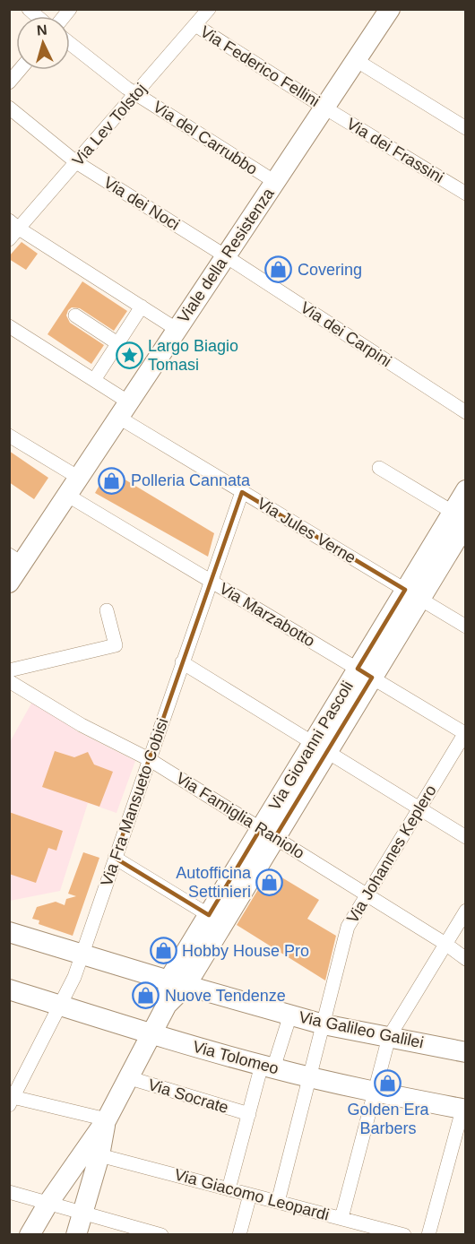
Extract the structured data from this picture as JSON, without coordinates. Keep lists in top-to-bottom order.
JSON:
{
  "streets": {
    "street": [
      "Via Federico Fellini",
      "Via Lev Tolstoj",
      "Via del Carrubbo",
      "Via dei Frassini",
      "Via dei Noci",
      "Viale della Resistenza",
      "Via dei Carpini",
      "Via Jules Verne",
      "Via Marzabotto",
      "Via Giovanni Pascoli",
      "Via Fra Mansueto Cobisi",
      "Via Famiglia Raniolo",
      "Via Johannes Keplero",
      "Via Galileo Galilei",
      "Via Tolomeo",
      "Via Socrate",
      "Via Giacomo Leopardi"
    ]
  },
  "crossings": [
    ["Via Federico Fellini", "Via Lev Tolstoj"],
    ["Via Federico Fellini", "Via dei Frassini"],
    ["Via Federico Fellini", "Viale della Resistenza"],
    ["Via Lev Tolstoj", "Via del Carrubbo"],
    ["Via Lev Tolstoj", "Via dei Noci"],
    ["Via del Carrubbo", "Viale della Resistenza"],
    ["Via dei Frassini", "Viale della Resistenza"],
    ["Via dei Noci", "Viale della Resistenza"],
    ["Via dei Noci", "Via dei Carpini"],
    ["Viale della Resistenza", "Via dei Carpini"],
    ["Viale della Resistenza", "Via Jules Verne"],
    ["Viale della Resistenza", "Via Marzabotto"],
    ["Via Jules Verne", "Via Giovanni Pascoli"],
    ["Via Jules Verne", "Via Fra Mansueto Cobisi"],
    ["Via Marzabotto", "Via Giovanni Pascoli"],
    ["Via Marzabotto", "Via Fra Mansueto Cobisi"],
    ["Via Marzabotto", "Via Johannes Keplero"],
    ["Via Giovanni Pascoli", "Via Famiglia Raniolo"],
    ["Via Giovanni Pascoli", "Via Galileo Galilei"],
    ["Via Giovanni Pascoli", "Via Tolomeo"],
    ["Via Giovanni Pascoli", "Via Socrate"],
    ["Via Giovanni Pascoli", "Via Giacomo Leopardi"],
    ["Via Fra Mansueto Cobisi", "Via Famiglia Raniolo"],
    ["Via Fra Mansueto Cobisi", "Via Galileo Galilei"],
    ["Via Fra Mansueto Cobisi", "Via Tolomeo"],
    ["Via Famiglia Raniolo", "Via Johannes Keplero"],
    ["Via Johannes Keplero", "Via Galileo Galilei"],
    ["Via Johannes Keplero", "Via Tolomeo"],
    ["Via Johannes Keplero", "Via Giacomo Leopardi"]
  ],
  "places": {
    "shop": [
      "Covering",
      "Polleria Cannata",
      "Autofficina Settinieri",
      "Hobby House Pro",
      "Nuove Tendenze",
      "Golden Era Barbers"
    ],
    "place": ["Largo Biagio Tomasi"]
  },
  "north": "top"
}
